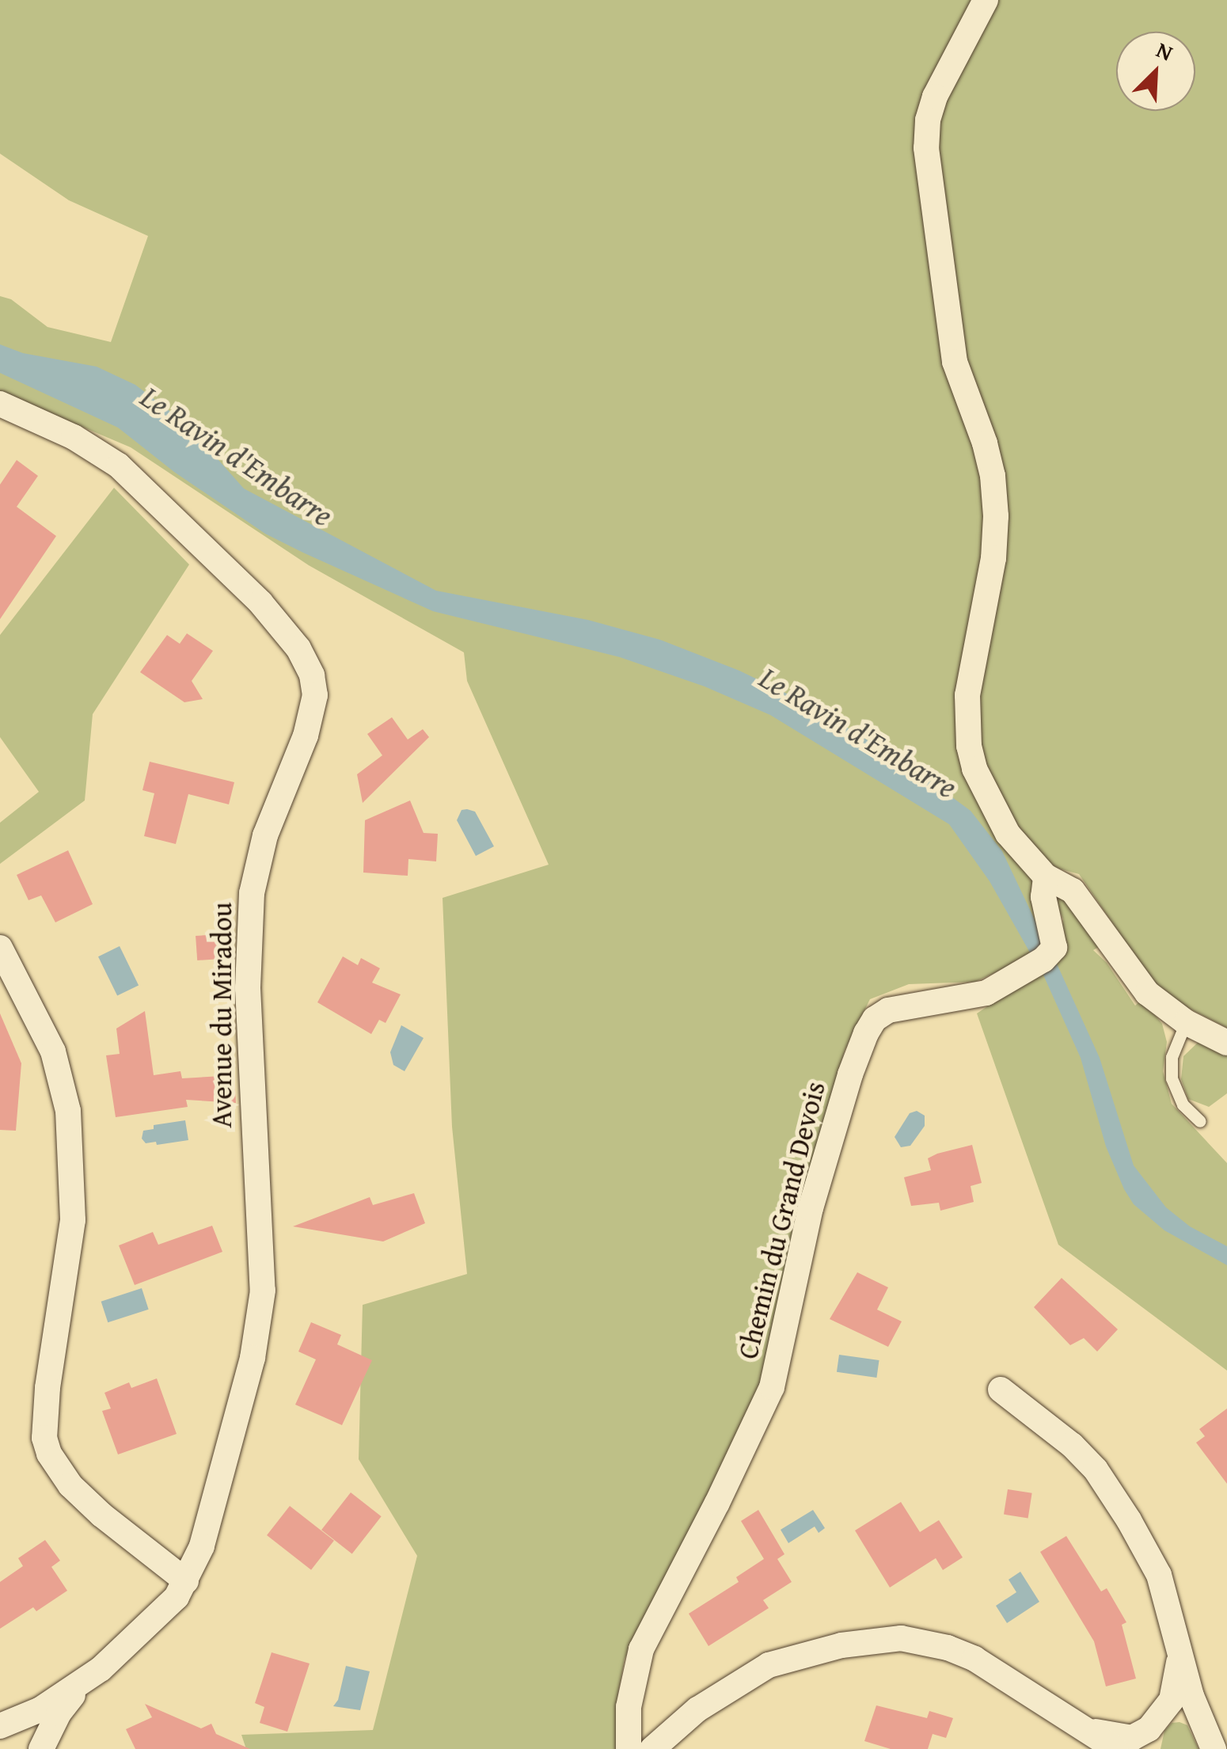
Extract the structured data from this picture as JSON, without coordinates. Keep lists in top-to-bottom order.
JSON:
{
  "streets": {
    "street": ["Avenue du Miradou", "Chemin du Grand Devois"]
  },
  "water": ["Le Ravin d'Embarre"],
  "north": "top right"
}
